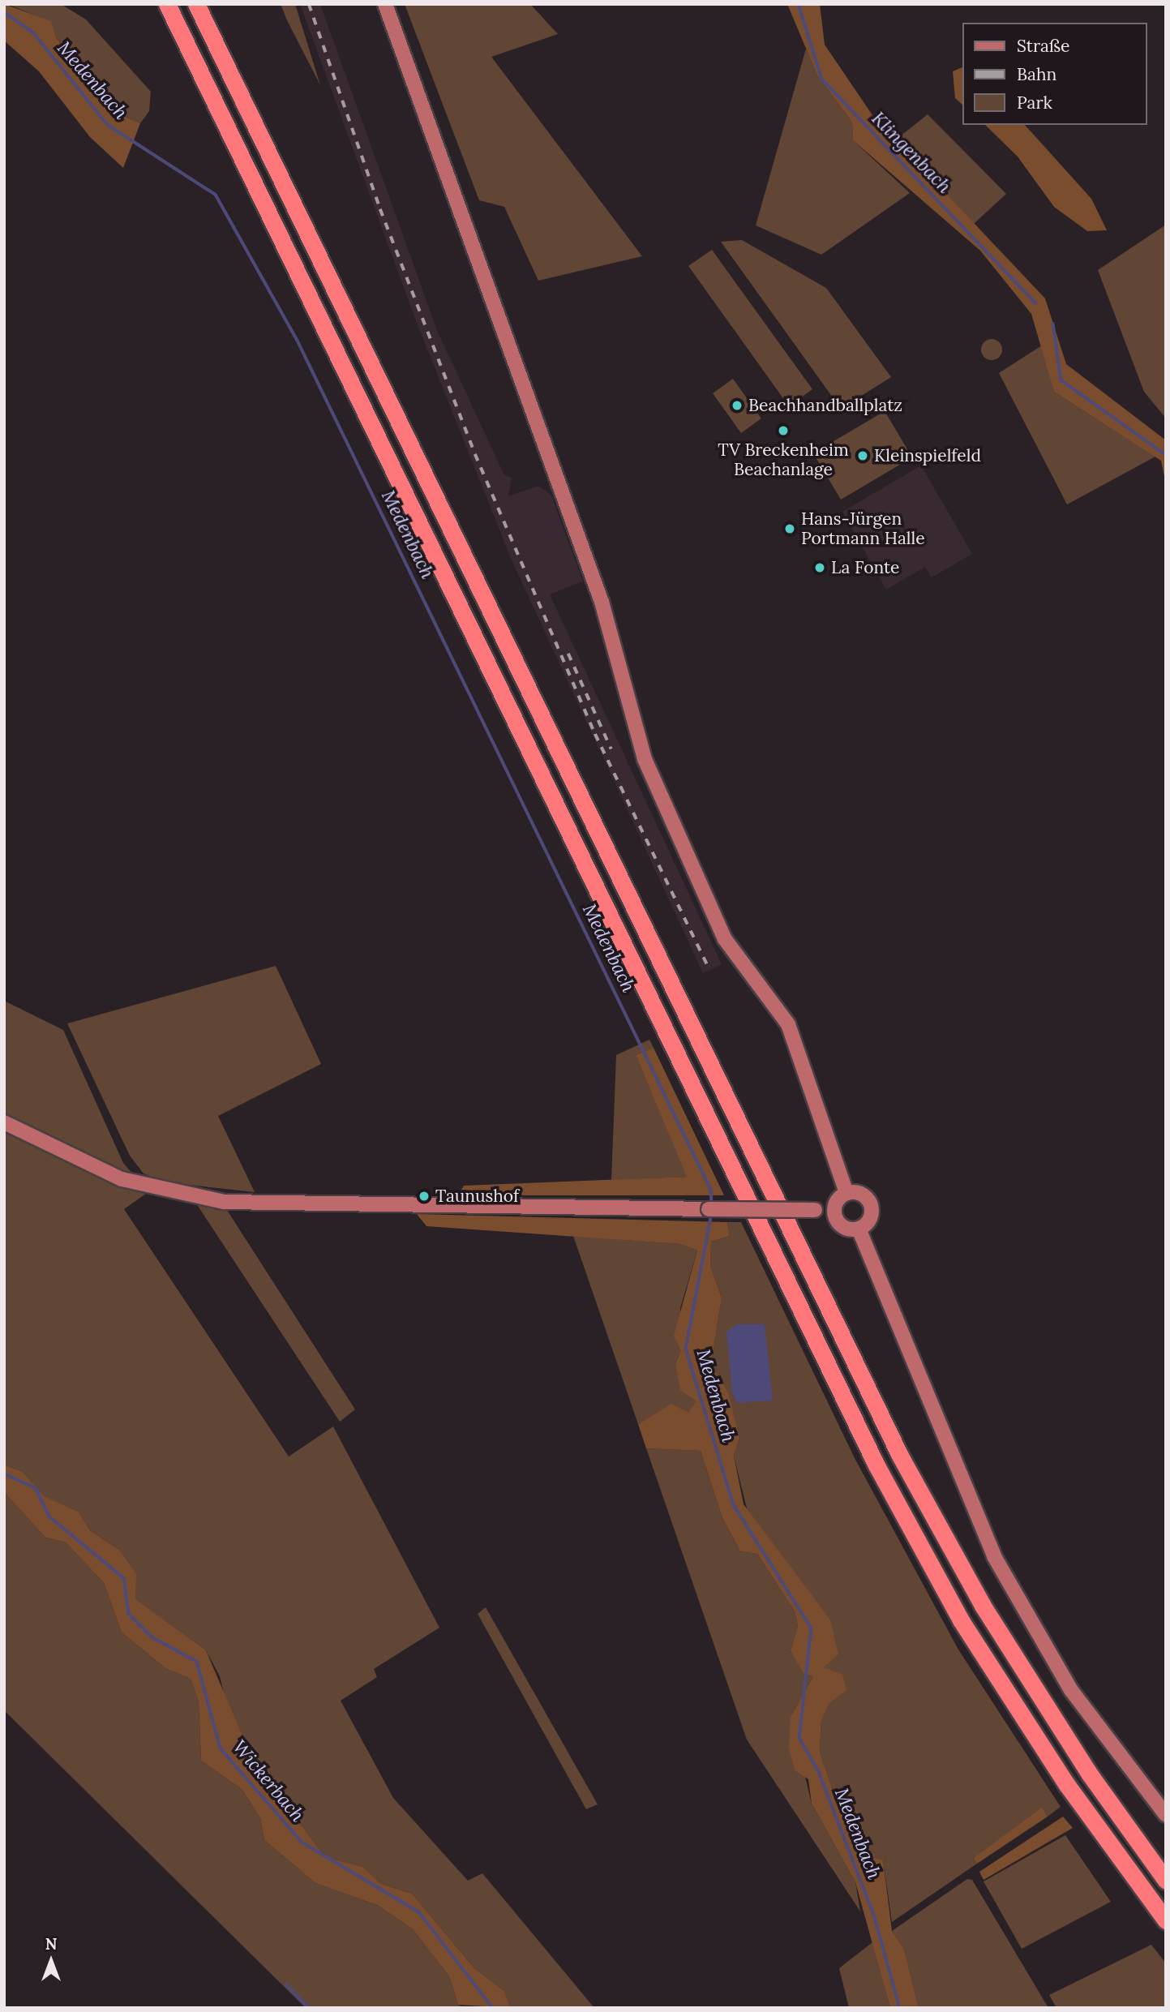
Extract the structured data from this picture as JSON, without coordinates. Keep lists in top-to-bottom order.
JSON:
{
  "water": ["Medenbach", "Klingenbach", "Wickerbach"],
  "places": [
    "Beachhandballplatz",
    "TV Breckenheim Beachanlage",
    "Kleinspielfeld",
    "Hans-Jürgen Portmann Halle",
    "La Fonte",
    "Taunushof"
  ],
  "legend": ["Straße", "Bahn", "Park"],
  "north": "top"
}
